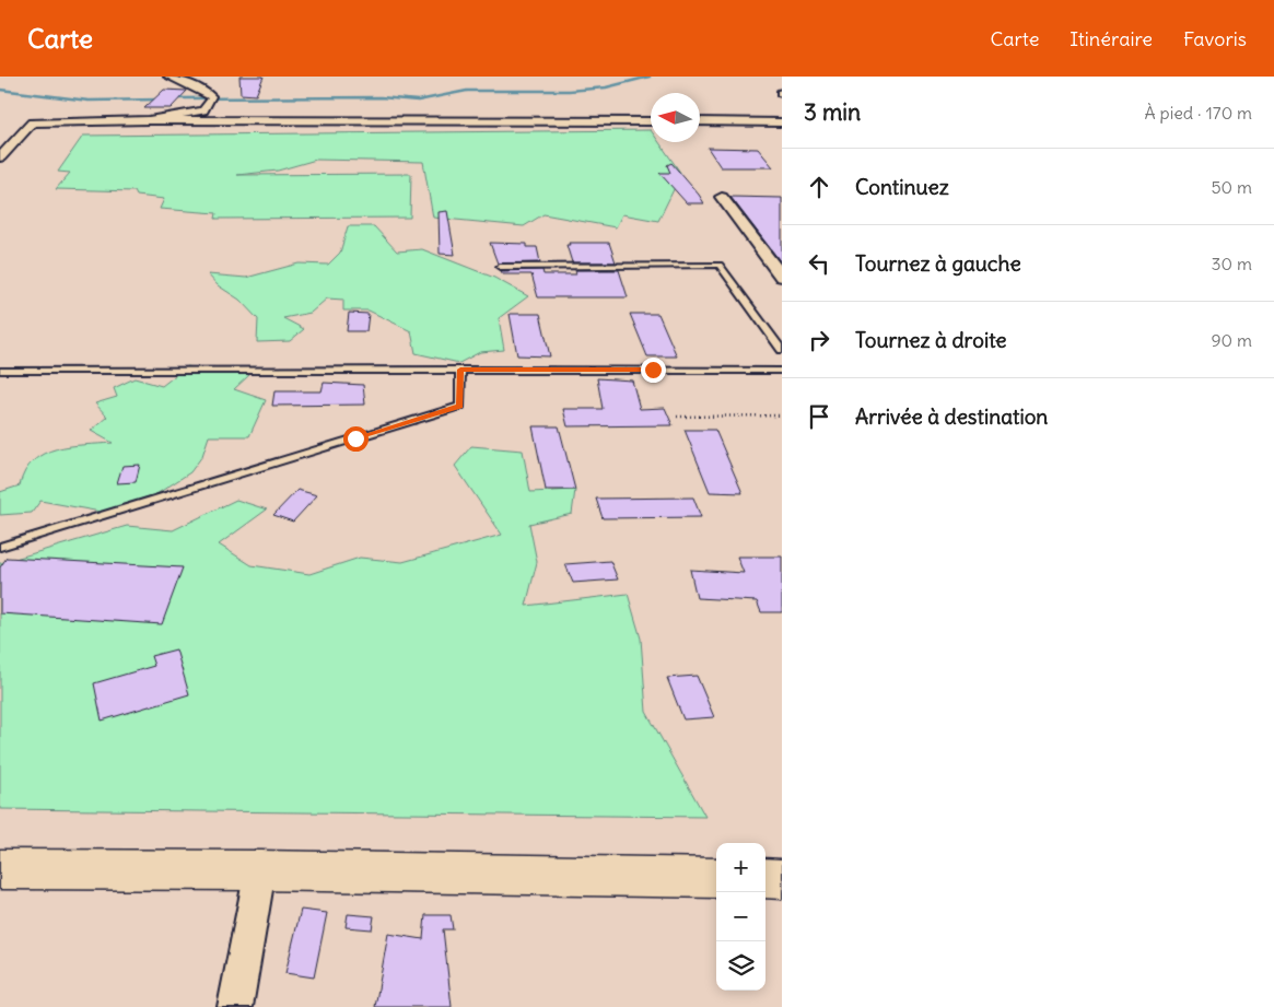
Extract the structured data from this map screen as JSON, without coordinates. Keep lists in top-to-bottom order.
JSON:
{
  "north": "left",
  "page": {
    "header": "Carte",
    "nav": ["Carte", "Itinéraire", "Favoris"],
    "heading": ["3 min", "À pied · 170 m"],
    "list": [
      ["Continuez", "50 m"],
      ["Tournez à gauche", "30 m"],
      ["Tournez à droite", "90 m"],
      "Arrivée à destination"
    ],
    "map_buttons": ["+", "−"]
  }
}
